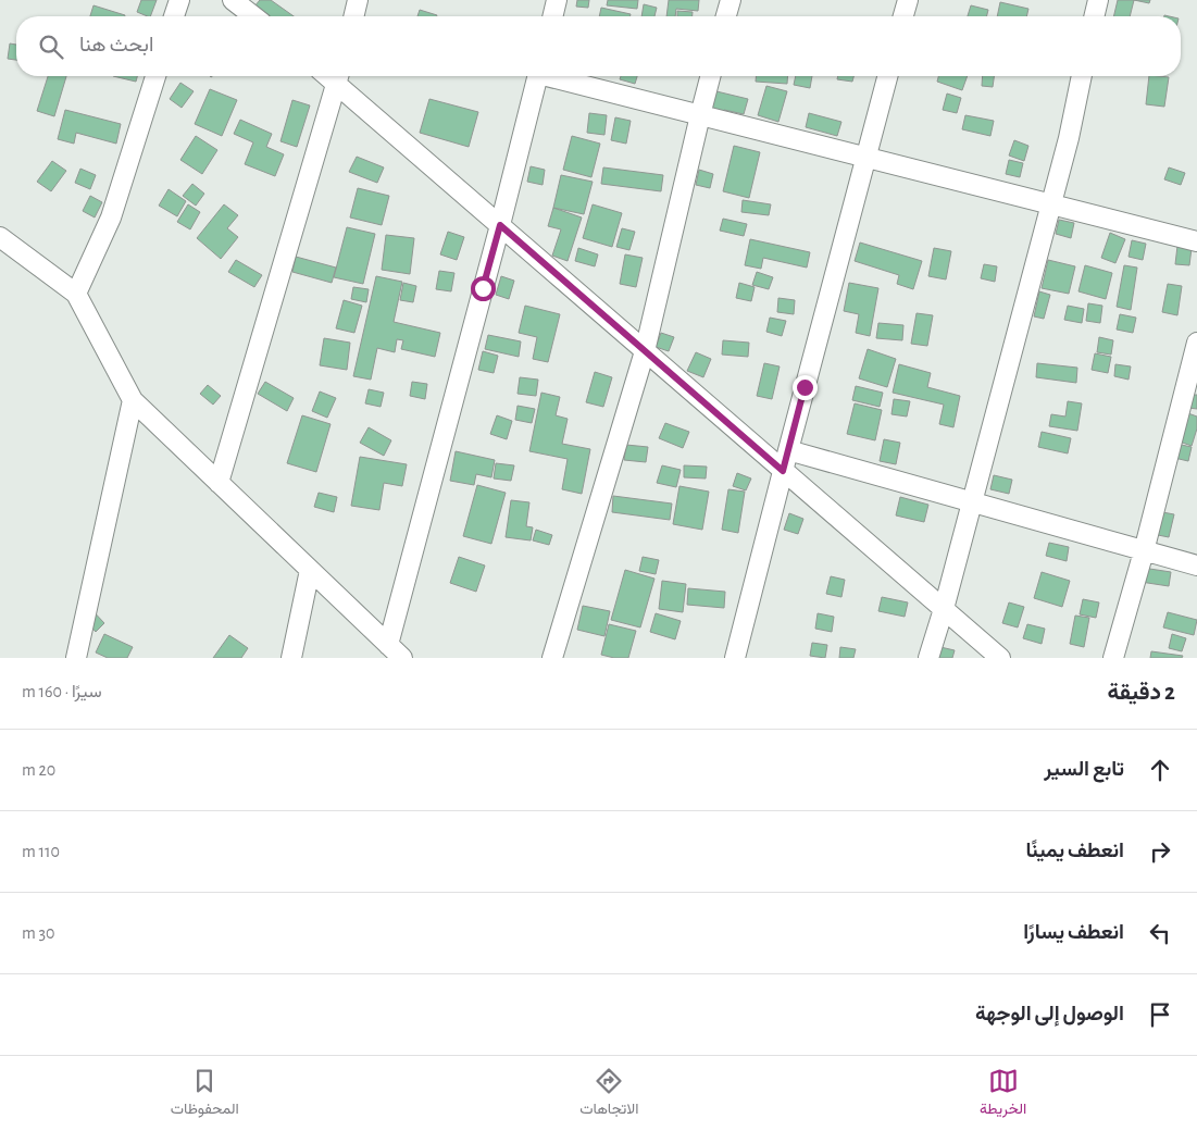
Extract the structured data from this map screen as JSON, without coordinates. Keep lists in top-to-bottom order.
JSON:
{
  "page": {
    "search": "ابحث هنا",
    "heading": ["2 دقيقة", "سيرًا · 160 m"],
    "list": [
      ["تابع السير", "20 m"],
      ["انعطف يمينًا", "110 m"],
      ["انعطف يسارًا", "30 m"],
      "الوصول إلى الوجهة"
    ],
    "nav": ["الخريطة", "الاتجاهات", "المحفوظات"]
  }
}
